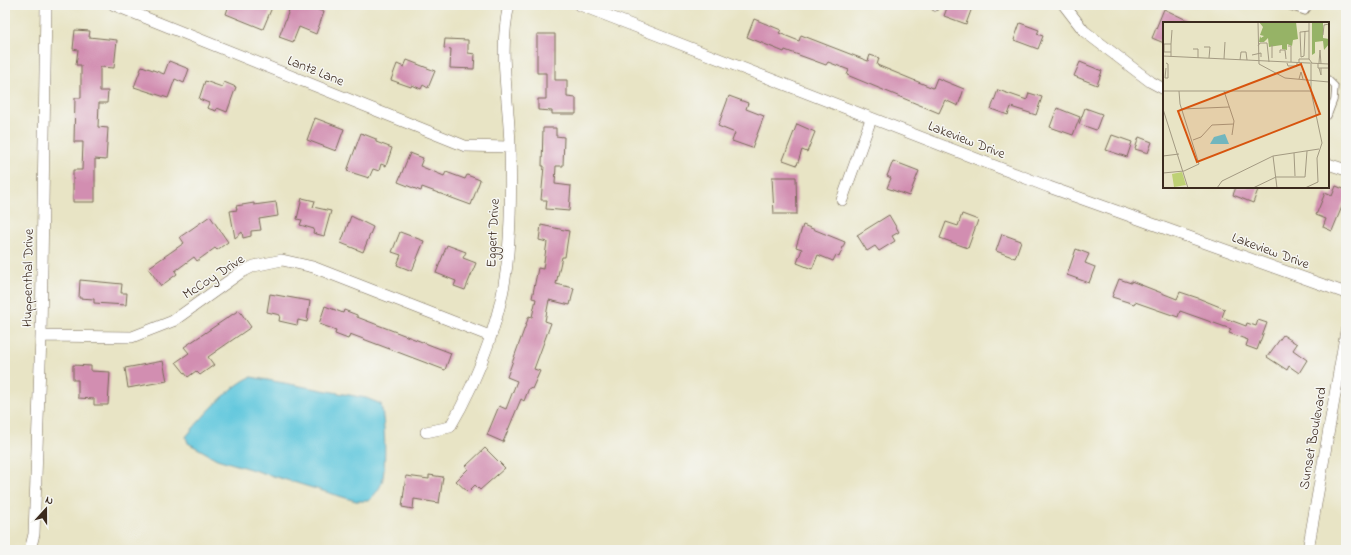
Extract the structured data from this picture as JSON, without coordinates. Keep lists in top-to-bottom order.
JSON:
{
  "streets": {
    "street": [
      "Lantz Lane",
      "Lakeview Drive",
      "Eggert Drive",
      "McCoy Drive",
      "Huppenthal Drive",
      "Sunset Boulevard"
    ]
  },
  "crossings": [
    ["Lantz Lane", "Eggert Drive"],
    ["Eggert Drive", "McCoy Drive"],
    ["McCoy Drive", "Huppenthal Drive"]
  ],
  "north": "top"
}
